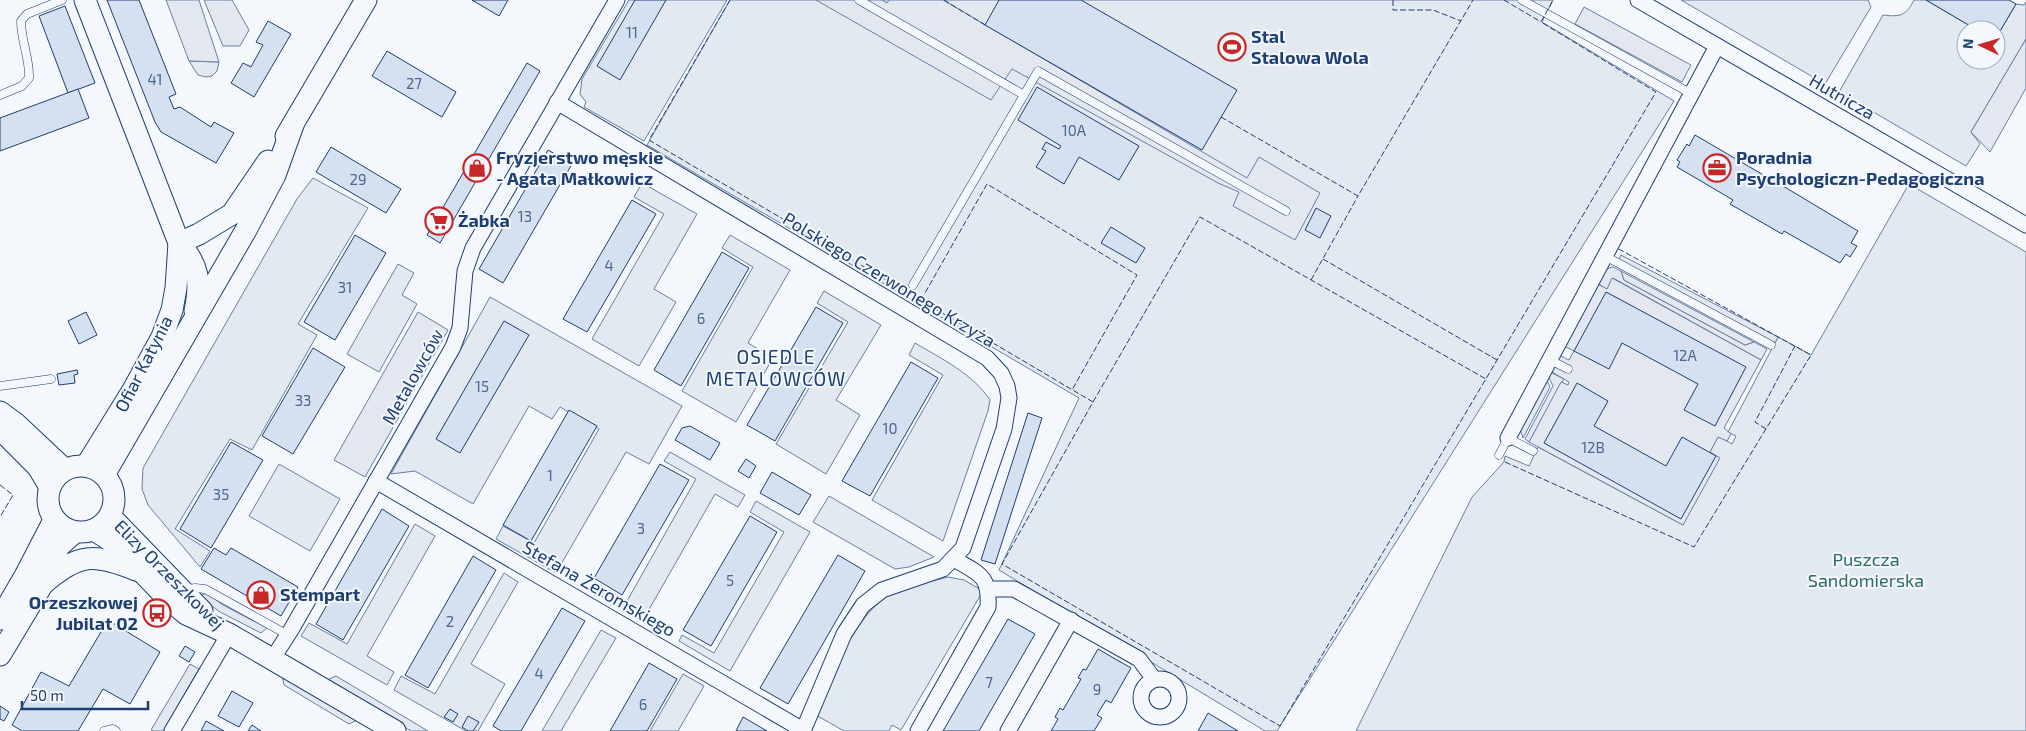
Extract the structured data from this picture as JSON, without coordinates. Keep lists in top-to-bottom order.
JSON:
{
  "streets": {
    "street": [
      "Hutnicza",
      "Polskiego Czerwonego Krzyża",
      "Ofiar Katynia",
      "Metalowców",
      "Elizy Orzeszkowej",
      "Stefana Żeromskiego"
    ]
  },
  "crossings": [
    ["Polskiego Czerwonego Krzyża", "Metalowców"],
    ["Polskiego Czerwonego Krzyża", "Stefana Żeromskiego"],
    ["Ofiar Katynia", "Elizy Orzeszkowej"],
    ["Metalowców", "Elizy Orzeszkowej"],
    ["Metalowców", "Stefana Żeromskiego"]
  ],
  "districts": ["OSIEDLE METALOWCÓW"],
  "parks": ["Puszcza Sandomierska"],
  "places": {
    "sports": ["Stal Stalowa Wola"],
    "shop": ["Fryzjerstwo męskie - Agata Małkowicz", "Stempart"],
    "office": ["Poradnia Psychologiczn-Pedagogiczna"],
    "supermarket": ["Żabka"],
    "bus stop": ["Orzeszkowej Jubilat 02"]
  },
  "house_numbers": [
    "11",
    "41",
    "27",
    "10A",
    "29",
    "13",
    "4",
    "31",
    "6",
    "12A",
    "15",
    "33",
    "10",
    "12B",
    "1",
    "35",
    "3",
    "5",
    "2",
    "4",
    "7",
    "9",
    "6"
  ],
  "scale_bar": "50 m",
  "north": "left"
}
